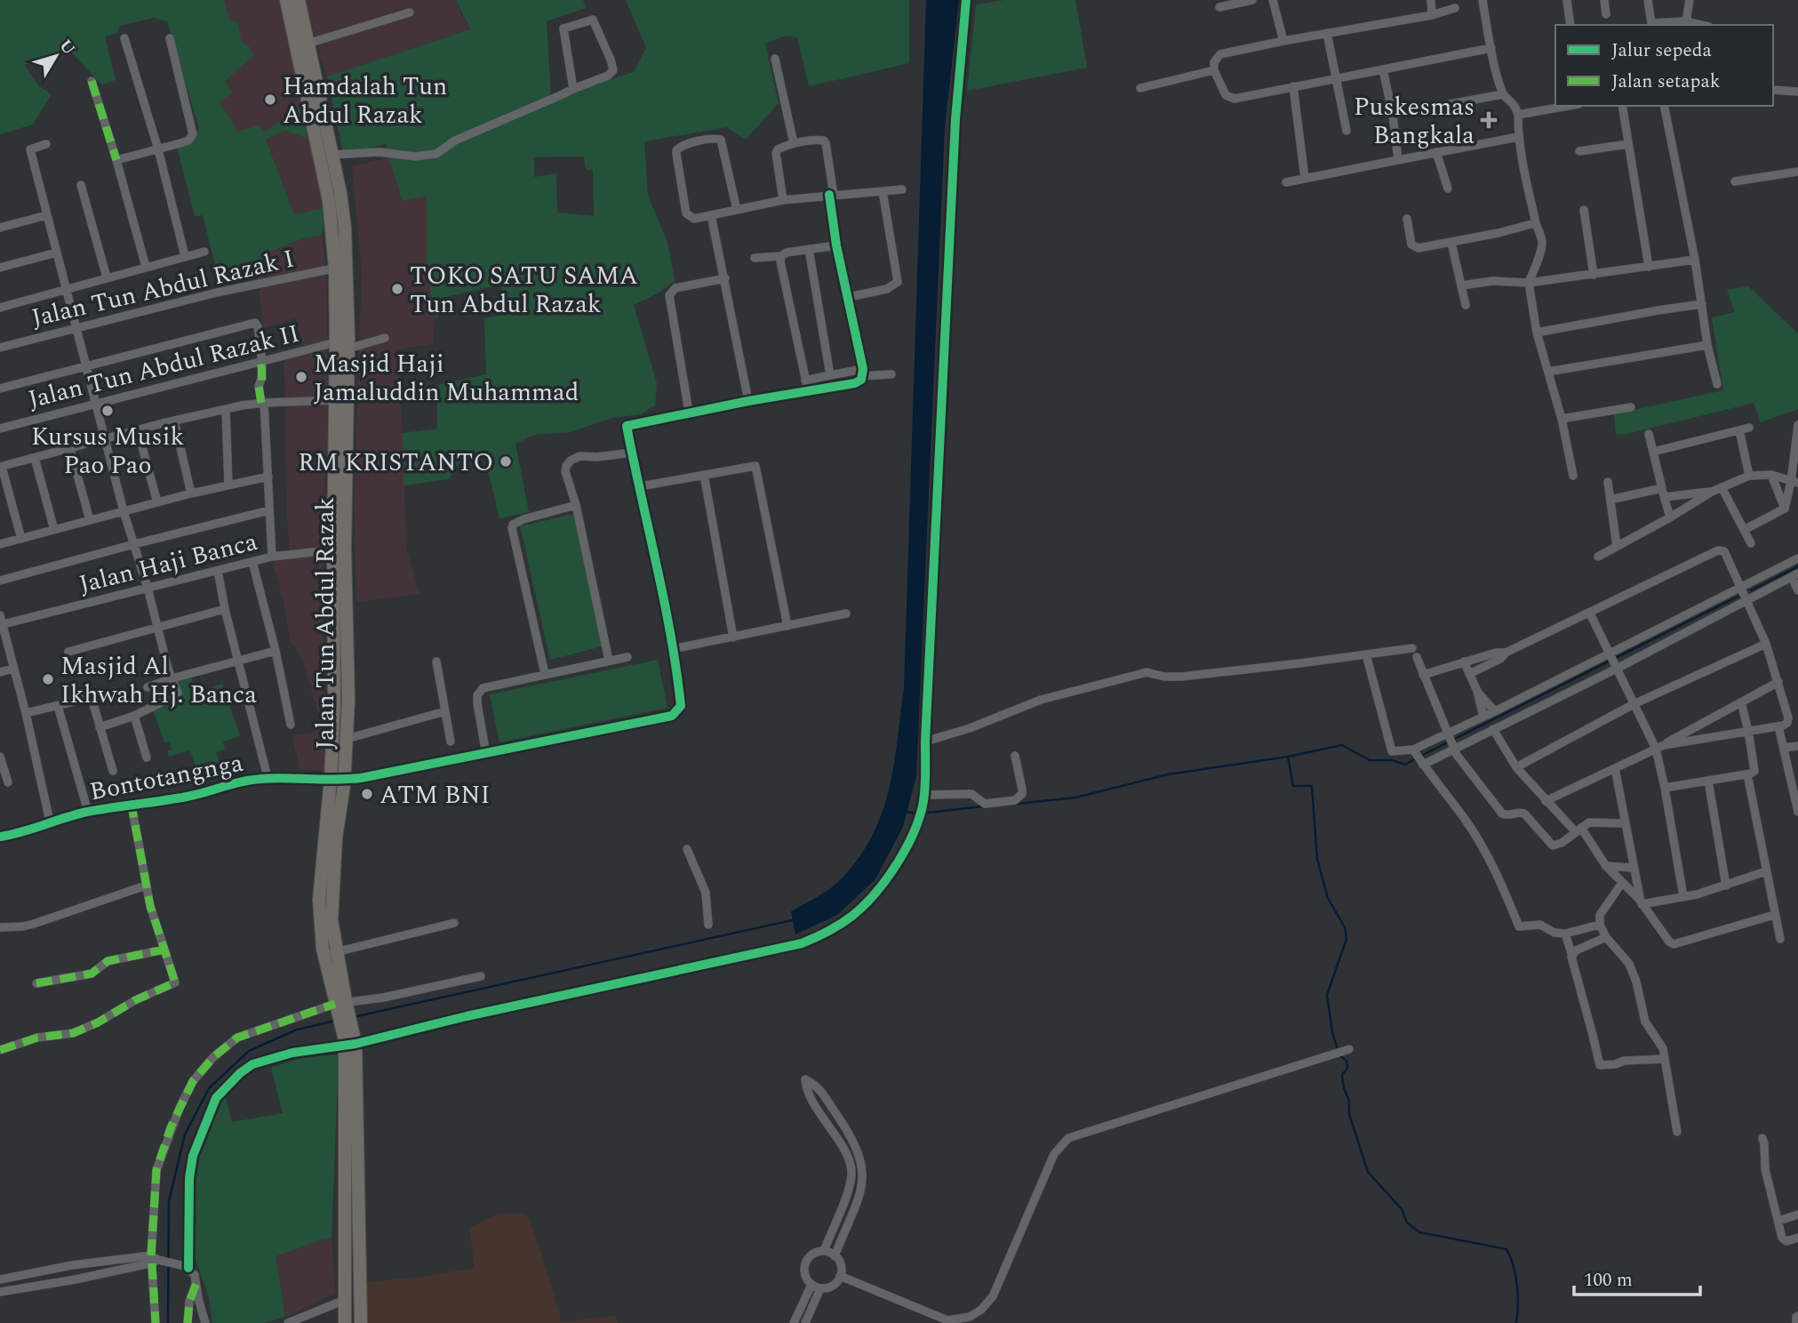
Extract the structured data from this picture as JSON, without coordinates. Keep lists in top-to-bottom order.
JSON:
{
  "streets": {
    "main road": ["Jalan Tun Abdul Razak"],
    "street": [
      "Jalan Tun Abdul Razak I",
      "Jalan Tun Abdul Razak II",
      "Jalan Haji Banca",
      "Bontotangnga"
    ]
  },
  "crossings": [
    ["Jalan Tun Abdul Razak I", "Jalan Tun Abdul Razak"],
    ["Jalan Tun Abdul Razak II", "Jalan Tun Abdul Razak"],
    ["Jalan Haji Banca", "Jalan Tun Abdul Razak"],
    ["Jalan Tun Abdul Razak", "Bontotangnga"]
  ],
  "places": {
    "other": [
      "Hamdalah Tun Abdul Razak",
      "TOKO SATU SAMA Tun Abdul Razak",
      "Masjid Haji Jamaluddin Muhammad",
      "Kursus Musik Pao Pao",
      "RM KRISTANTO",
      "Masjid Al Ikhwah Hj. Banca",
      "ATM BNI"
    ],
    "health": ["Puskesmas Bangkala"]
  },
  "legend": ["Jalur sepeda", "Jalan setapak"],
  "scale_bar": "100 m",
  "north": "top right"
}
